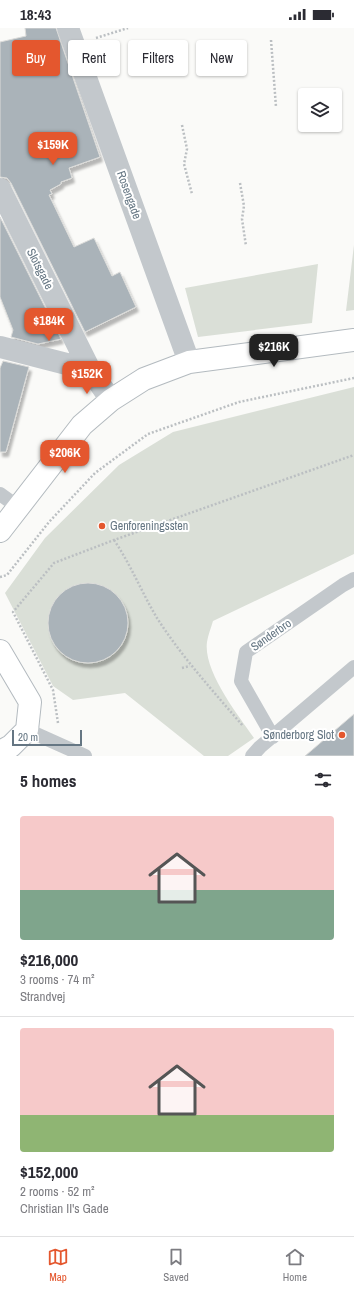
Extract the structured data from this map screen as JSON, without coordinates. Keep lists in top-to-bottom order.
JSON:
{
  "streets": {
    "street": ["Rosengade", "Slotsgade"],
    "lane": ["Sønderbro"]
  },
  "places": ["Genforeningssten", "Sønderborg Slot"],
  "scale_bar": "20 m",
  "page": {
    "status": "18:43",
    "chip": [
      "Buy",
      "Rent",
      "Filters",
      "New"
    ],
    "price": [
      "$159K",
      "$184K",
      "$216K",
      "$152K",
      "$206K"
    ],
    "scale": "20 m",
    "heading": "5 homes",
    "list": [
      {
        "name": "$216,000",
        "note": "3 rooms · 74 m² · Strandvej"
      },
      {
        "name": "$152,000",
        "note": "2 rooms · 52 m² · Christian II's Gade"
      }
    ],
    "tabs": ["Map", "Saved", "Home"]
  }
}
